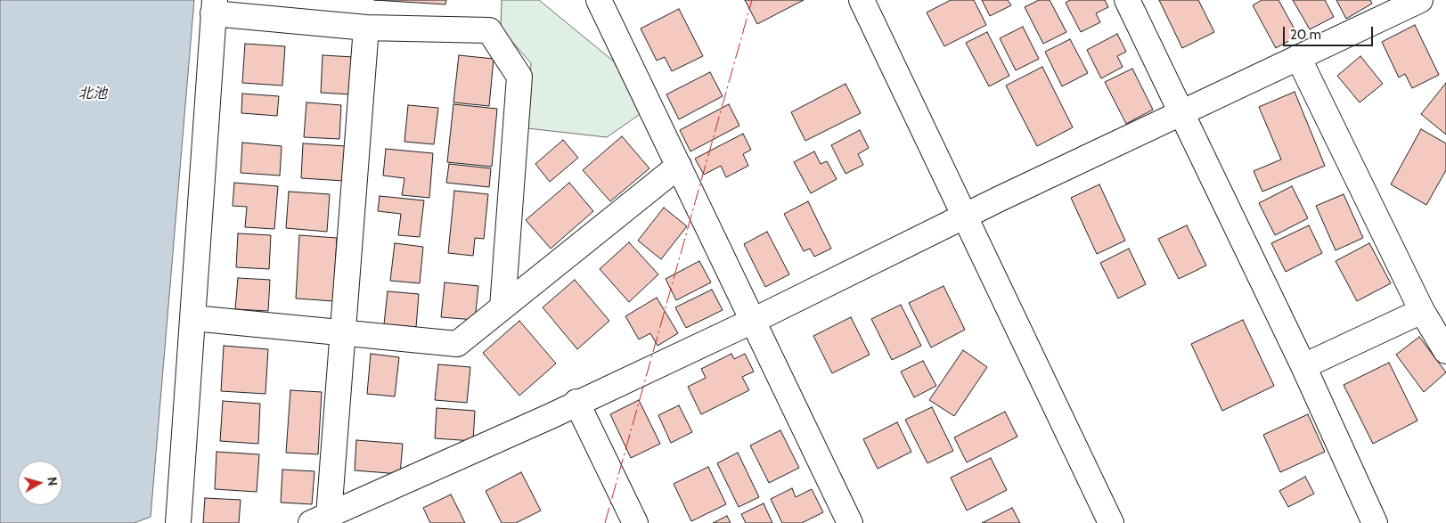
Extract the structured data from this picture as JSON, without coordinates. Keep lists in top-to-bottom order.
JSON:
{
  "water": ["北池"],
  "scale_bar": "20 m",
  "north": "right"
}
